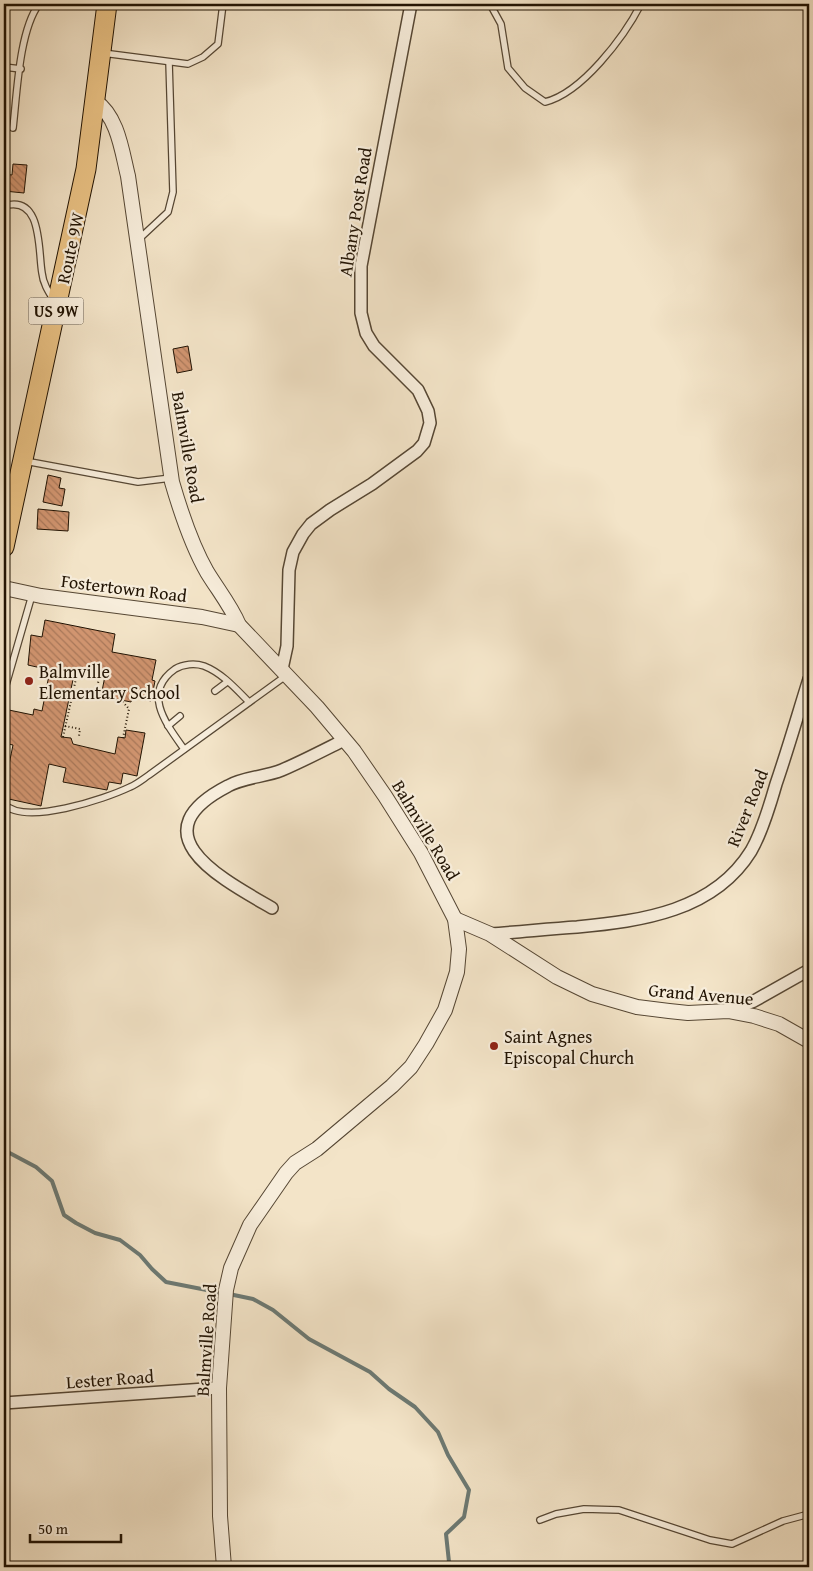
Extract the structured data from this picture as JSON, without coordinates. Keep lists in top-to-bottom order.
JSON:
{
  "streets": {
    "highway": ["Route 9W", "US 9W"],
    "street": [
      "Albany Post Road",
      "Balmville Road",
      "Fostertown Road",
      "River Road",
      "Grand Avenue",
      "Lester Road"
    ]
  },
  "crossings": [
    ["Albany Post Road", "Balmville Road"],
    ["Route 9W", "Balmville Road"],
    ["Balmville Road", "Fostertown Road"],
    ["Balmville Road", "Grand Avenue"],
    ["Balmville Road", "Lester Road"],
    ["River Road", "Grand Avenue"]
  ],
  "places": ["Balmville Elementary School", "Saint Agnes Episcopal Church"],
  "scale_bar": "50 m"
}
